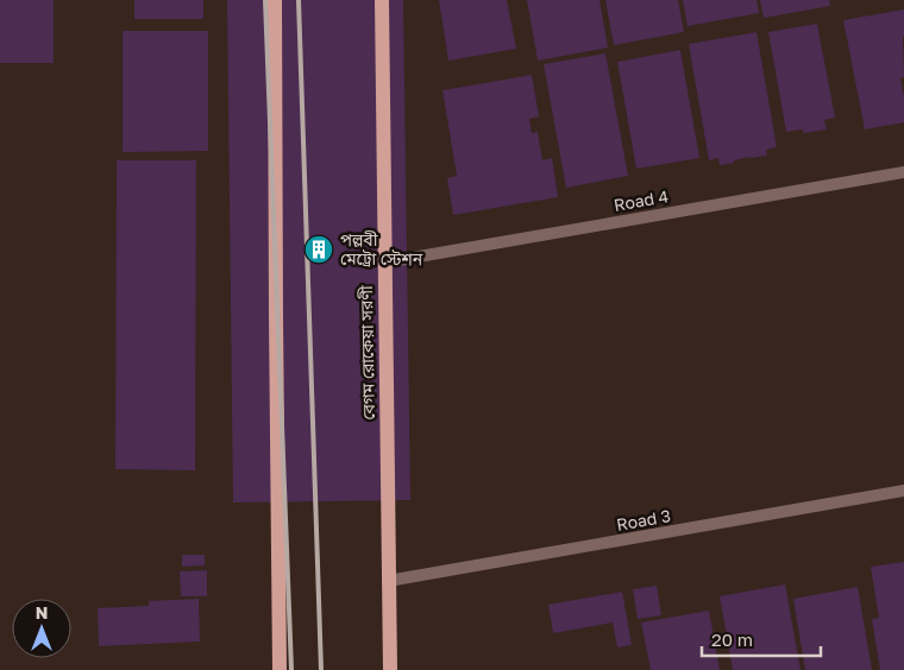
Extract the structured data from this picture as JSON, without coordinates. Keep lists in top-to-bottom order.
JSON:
{
  "streets": {
    "main road": ["বেগম রোকেয়া সরণী"],
    "street": ["Road 4", "Road 3"]
  },
  "crossings": [
    ["Road 4", "বেগম রোকেয়া সরণী"],
    ["বেগম রোকেয়া সরণী", "Road 3"]
  ],
  "places": {
    "building": ["পল্লবী মেট্রো স্টেশন"]
  },
  "scale_bar": "20 m",
  "north": "top"
}
